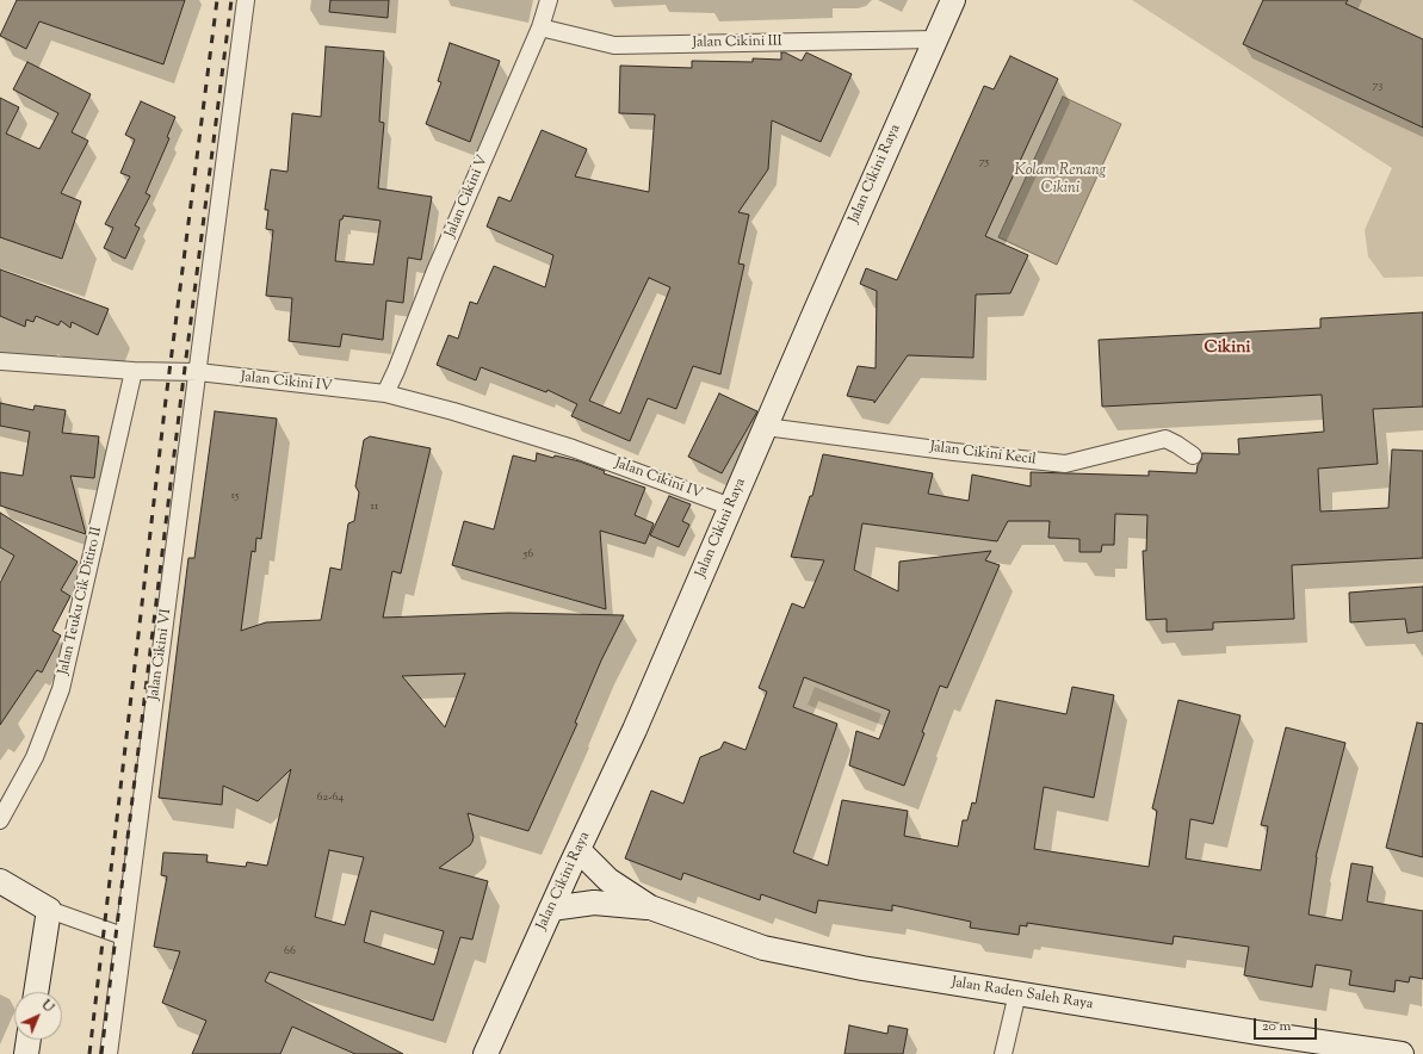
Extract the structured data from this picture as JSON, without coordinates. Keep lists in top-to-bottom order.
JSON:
{
  "streets": {
    "main road": ["Jalan Cikini Raya", "Jalan Raden Saleh Raya"],
    "street": [
      "Jalan Cikini III",
      "Jalan Cikini V",
      "Jalan Cikini IV",
      "Jalan Cikini Kecil",
      "Jalan Teuku Cik Ditiro II",
      "Jalan Cikini VI"
    ]
  },
  "crossings": [
    ["Jalan Cikini III", "Jalan Cikini Raya"],
    ["Jalan Cikini III", "Jalan Cikini V"],
    ["Jalan Cikini Raya", "Jalan Cikini IV"],
    ["Jalan Cikini Raya", "Jalan Cikini Kecil"],
    ["Jalan Cikini Raya", "Jalan Raden Saleh Raya"],
    ["Jalan Cikini V", "Jalan Cikini IV"],
    ["Jalan Cikini IV", "Jalan Cikini VI"]
  ],
  "districts": ["Cikini"],
  "water": ["Kolam Renang Cikini"],
  "house_numbers": [
    "73",
    "75",
    "15",
    "11",
    "56",
    "62-64",
    "66"
  ],
  "scale_bar": "20 m",
  "north": "top right"
}
